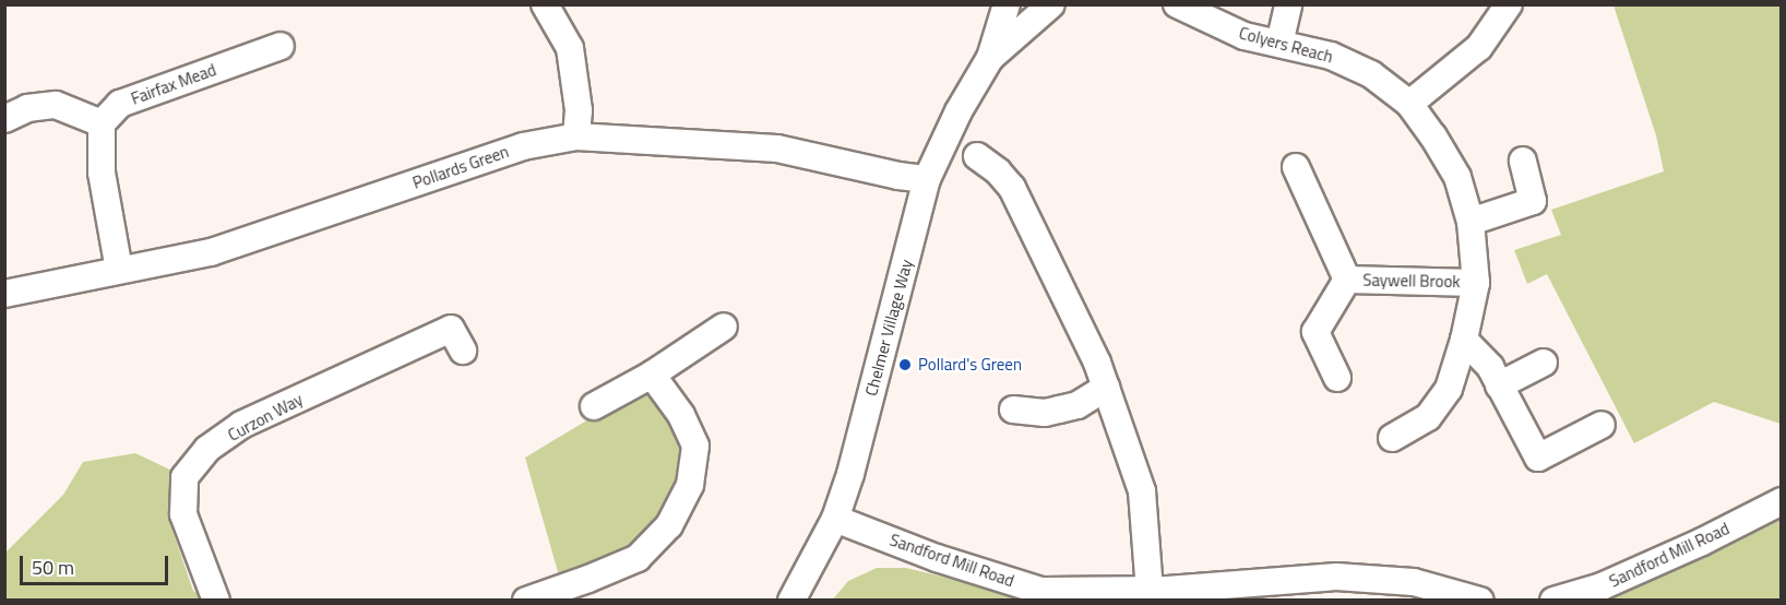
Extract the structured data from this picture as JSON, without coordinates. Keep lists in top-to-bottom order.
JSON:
{
  "streets": {
    "street": [
      "Colyers Reach",
      "Fairfax Mead",
      "Pollards Green",
      "Saywell Brook",
      "Chelmer Village Way",
      "Curzon Way",
      "Sandford Mill Road"
    ]
  },
  "crossings": [
    ["Colyers Reach", "Saywell Brook"],
    ["Pollards Green", "Chelmer Village Way"],
    ["Chelmer Village Way", "Sandford Mill Road"]
  ],
  "places": ["Pollard's Green"],
  "scale_bar": "50 m"
}
